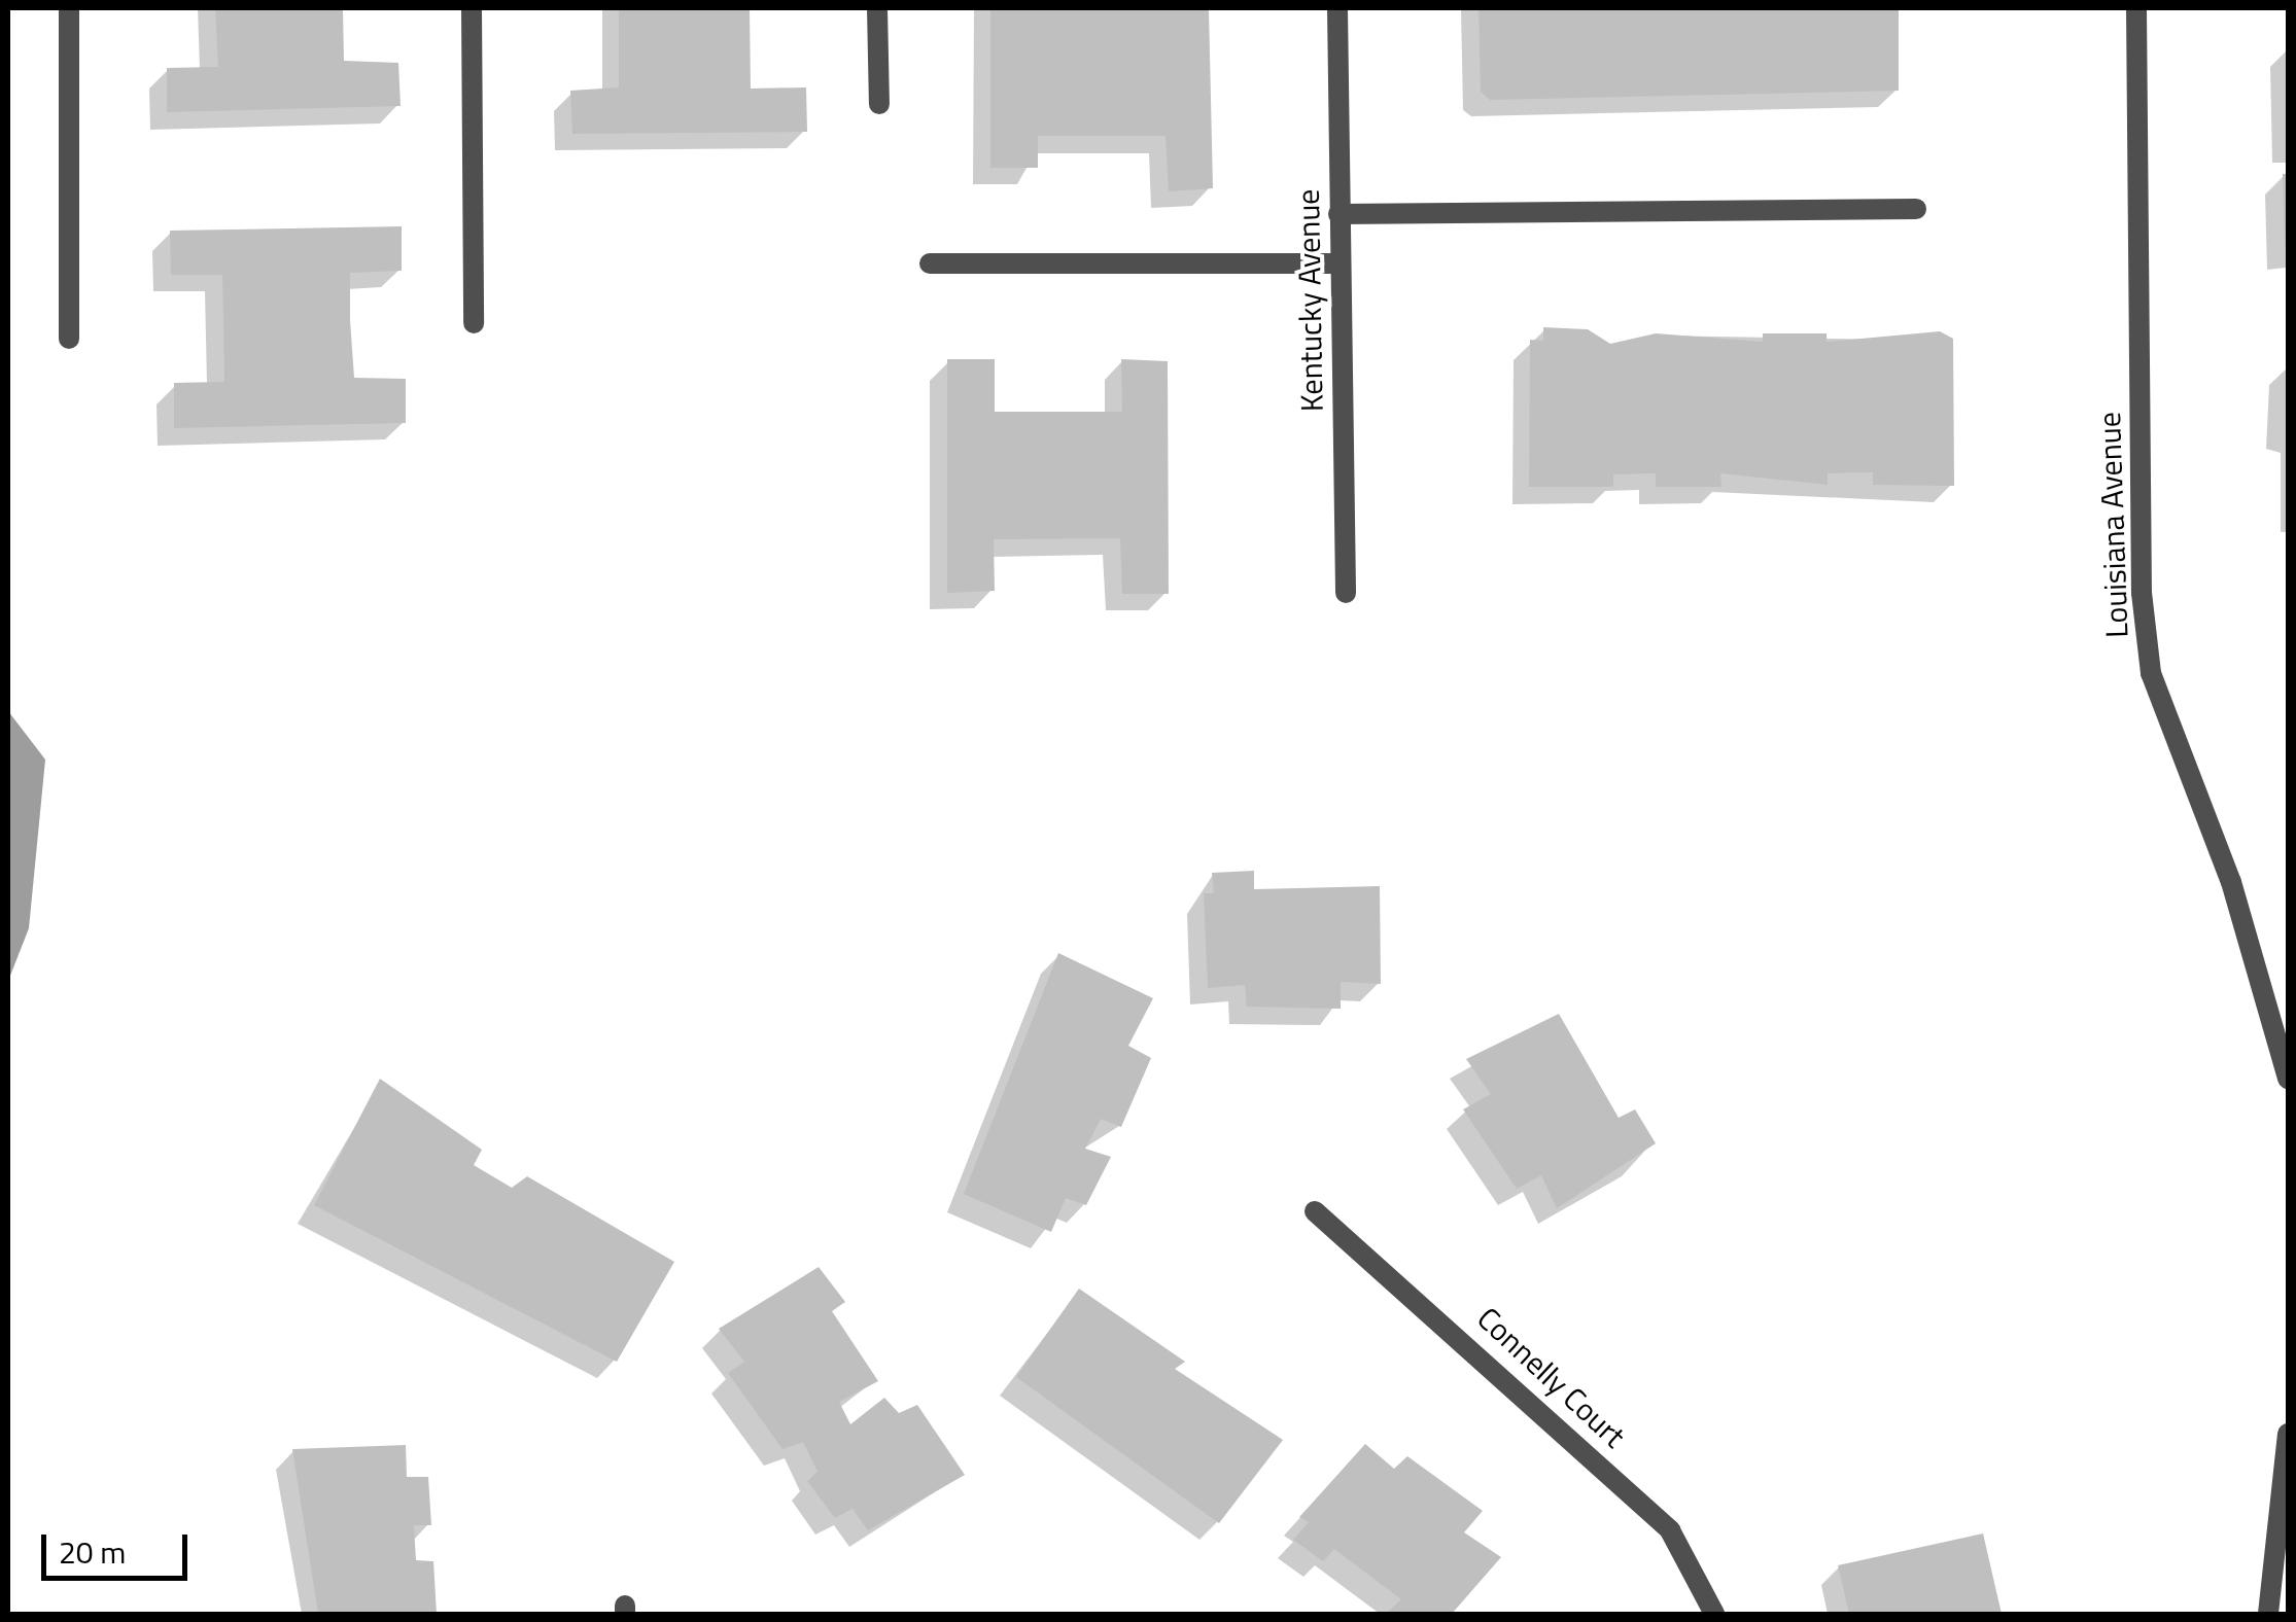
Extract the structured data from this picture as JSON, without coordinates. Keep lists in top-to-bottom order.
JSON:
{
  "streets": {
    "street": ["Kentucky Avenue", "Louisiana Avenue", "Connelly Court"]
  },
  "scale_bar": "20 m"
}
